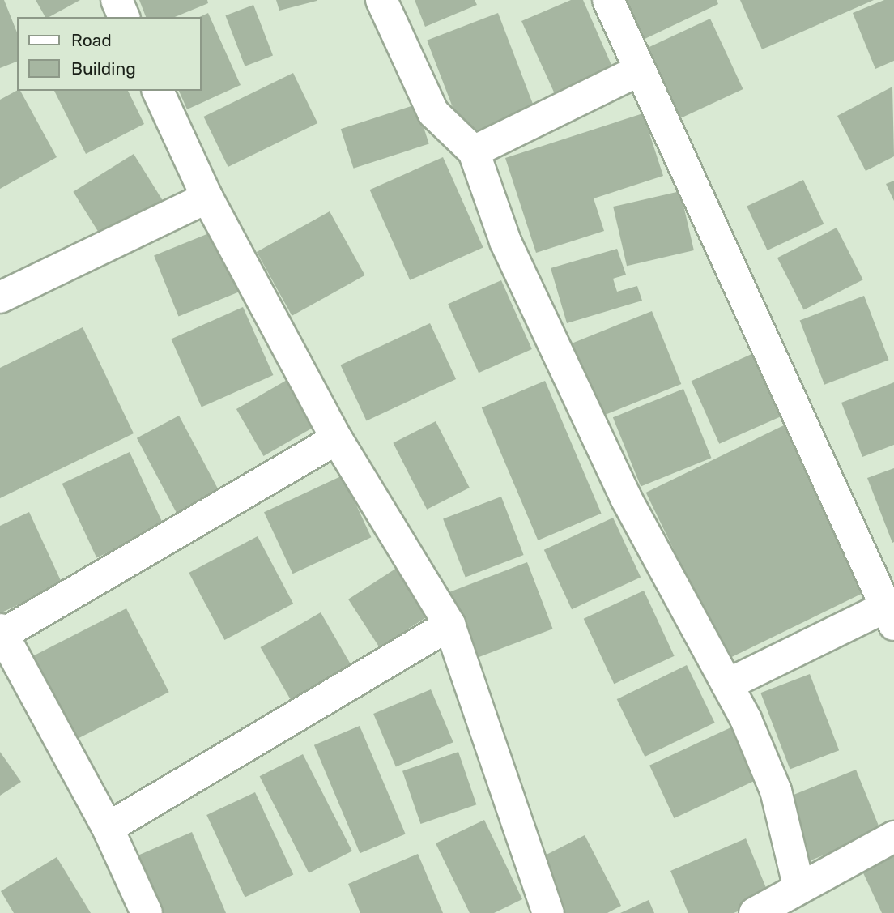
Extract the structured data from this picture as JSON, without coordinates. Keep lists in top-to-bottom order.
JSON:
{
  "legend": ["Road", "Building"]
}
